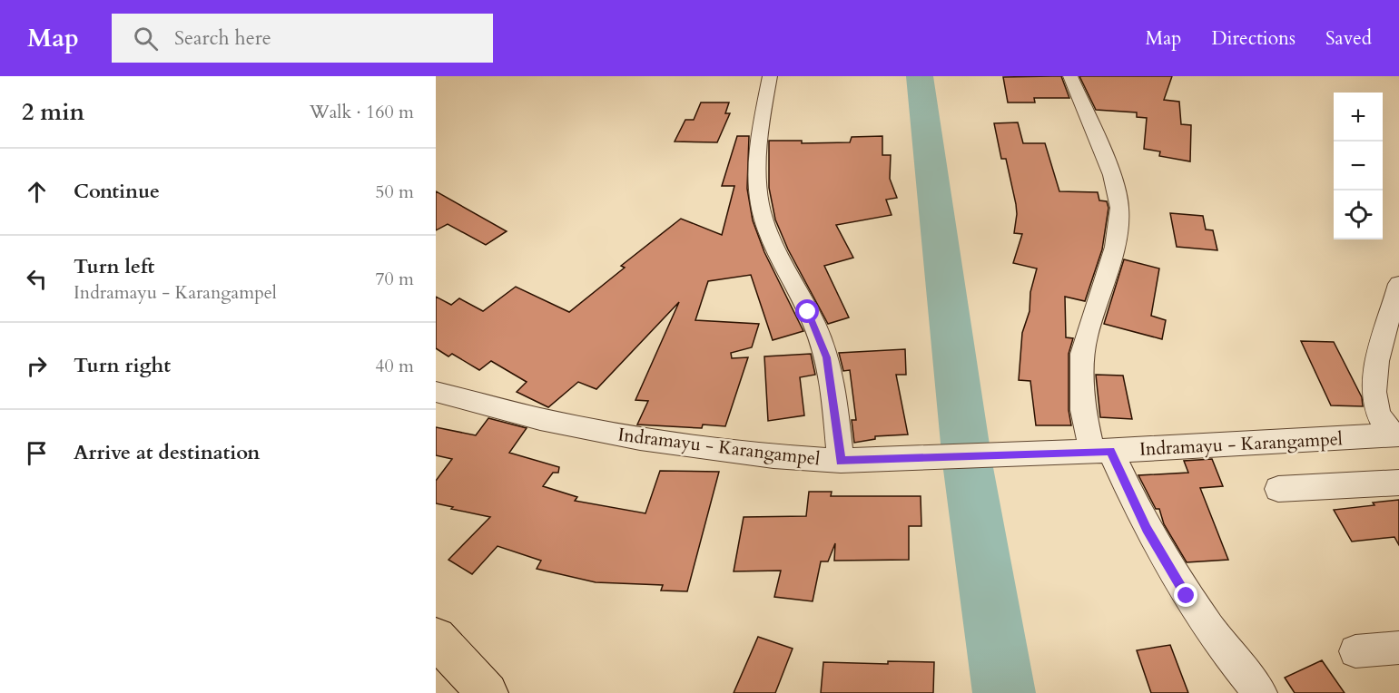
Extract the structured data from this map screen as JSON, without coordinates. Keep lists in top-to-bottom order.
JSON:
{
  "streets": {
    "street": ["Indramayu - Karangampel"]
  },
  "page": {
    "header": "Map",
    "search": "Search here",
    "nav": ["Map", "Directions", "Saved"],
    "heading": ["2 min", "Walk · 160 m"],
    "map_buttons": ["+", "−"],
    "list": [
      ["Continue", "50 m"],
      ["Turn left", "Indramayu - Karangampel", "70 m"],
      ["Turn right", "40 m"],
      "Arrive at destination"
    ]
  }
}
